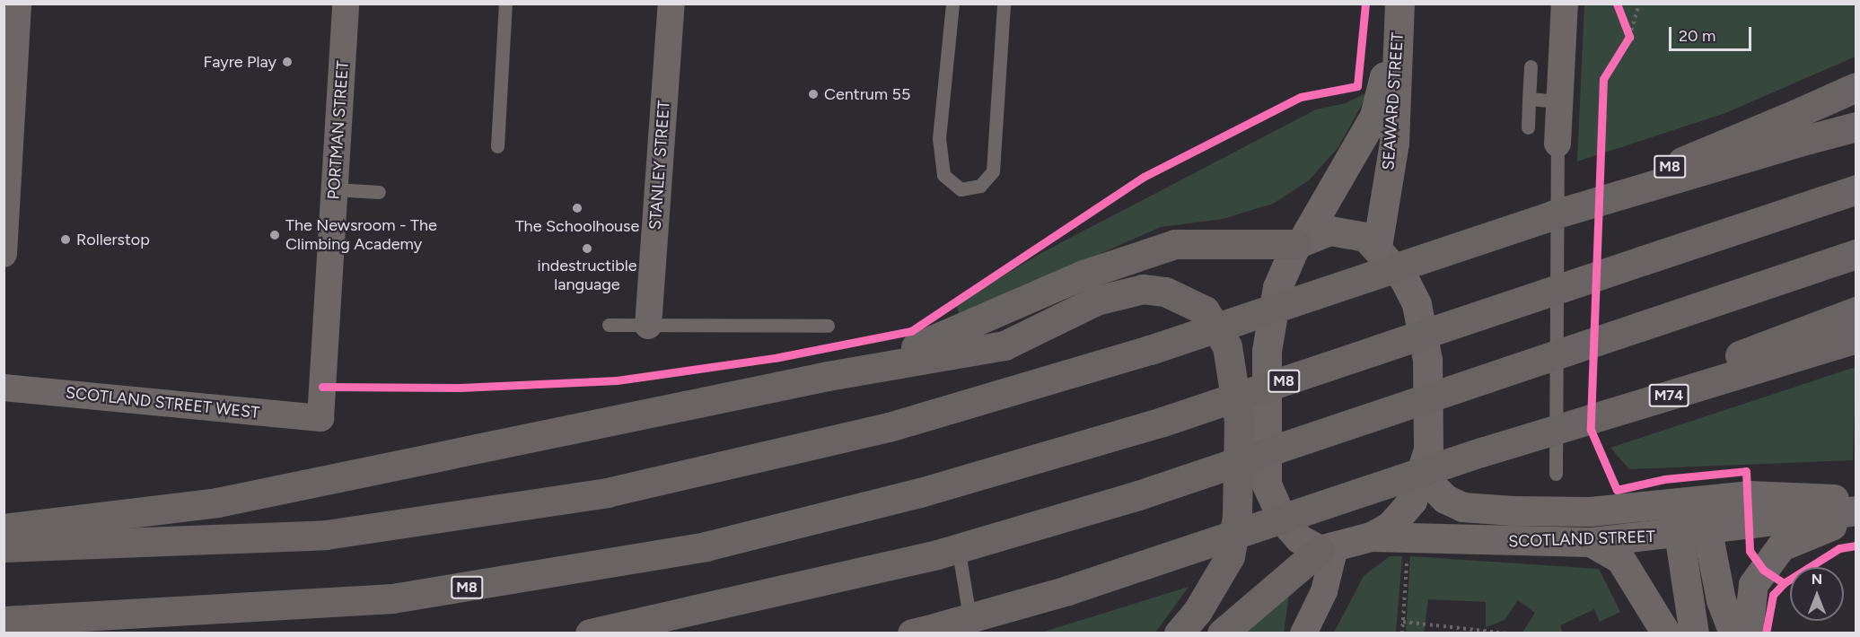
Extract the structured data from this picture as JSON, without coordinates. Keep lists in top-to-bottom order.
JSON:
{
  "streets": {
    "highway": ["M8", "M74"],
    "street": [
      "SEAWARD STREET",
      "PORTMAN STREET",
      "STANLEY STREET",
      "SCOTLAND STREET WEST",
      "SCOTLAND STREET"
    ]
  },
  "crossings": [
    ["PORTMAN STREET", "SCOTLAND STREET WEST"]
  ],
  "places": [
    "Fayre Play",
    "Centrum 55",
    "The Schoolhouse",
    "The Newsroom - The Climbing Academy",
    "Rollerstop",
    "indestructible language"
  ],
  "scale_bar": "20 m",
  "north": "top"
}
